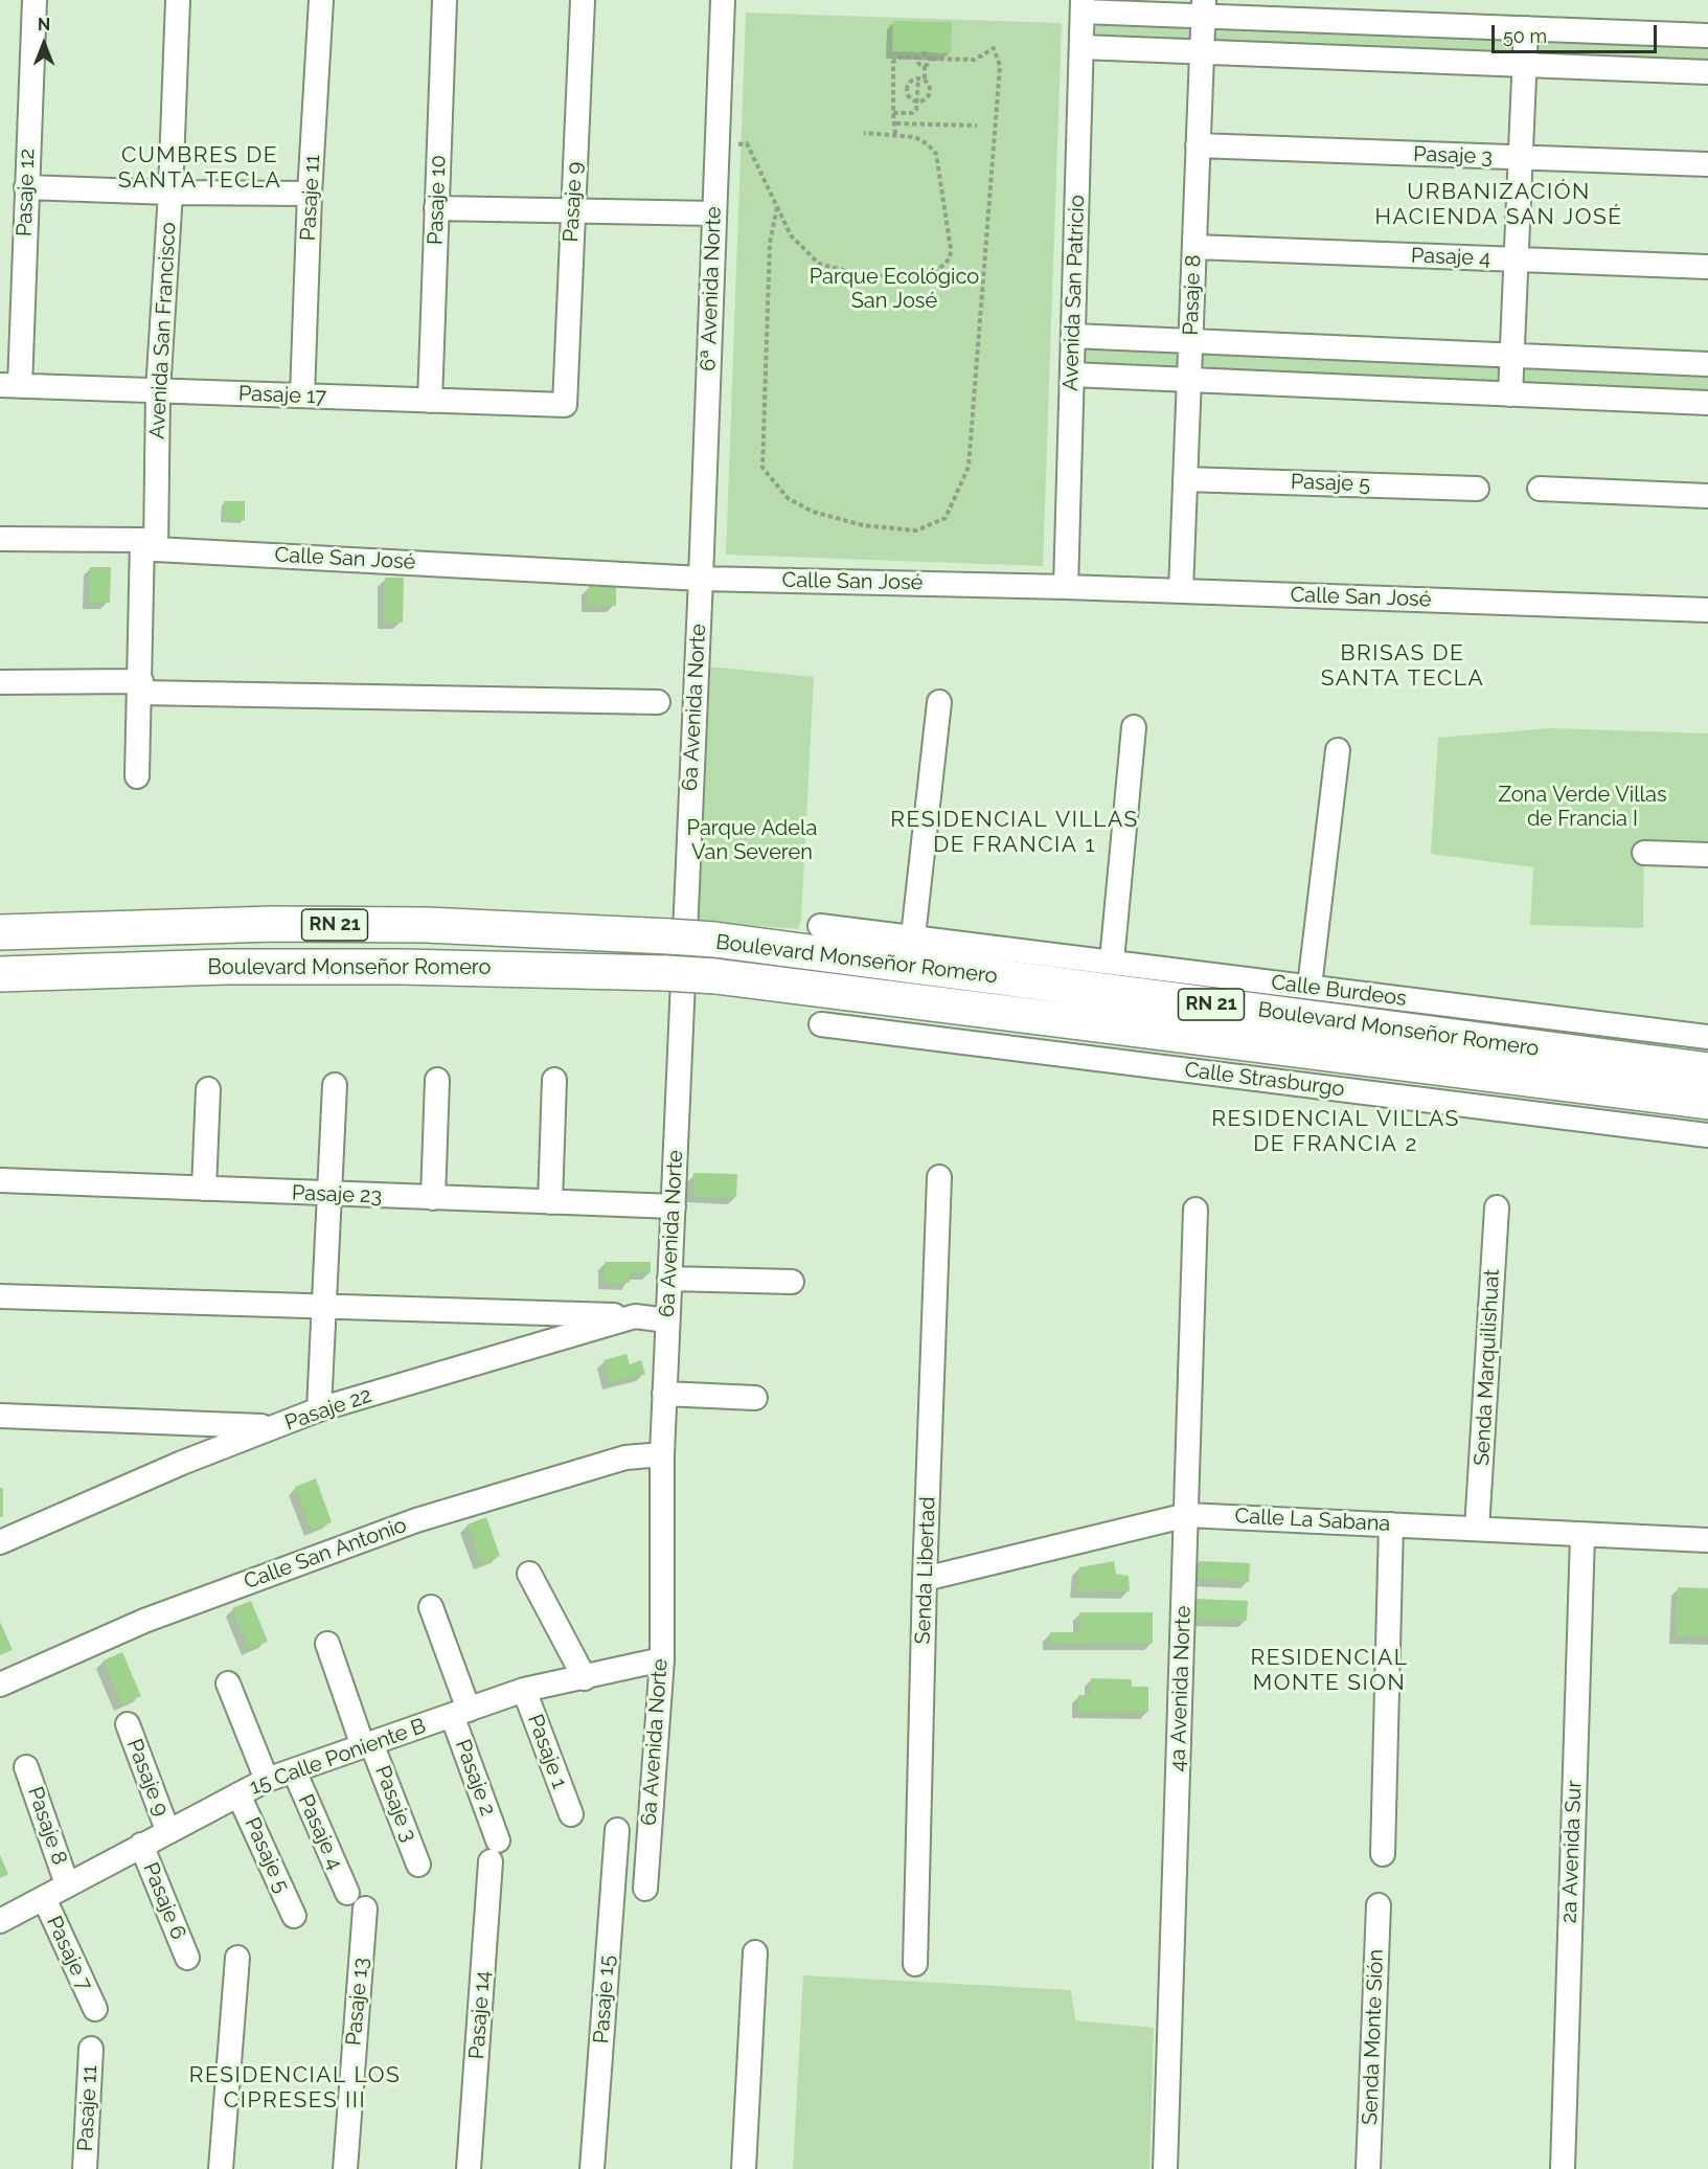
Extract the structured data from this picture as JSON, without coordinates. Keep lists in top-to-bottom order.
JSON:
{
  "streets": {
    "highway": ["RN 21", "Boulevard Monseñor Romero"],
    "street": [
      "Pasaje 3",
      "Pasaje 12",
      "Pasaje 11",
      "Pasaje 10",
      "Pasaje 9",
      "Pasaje 4",
      "6ª Avenida Norte",
      "Avenida San Patricio",
      "Pasaje 8",
      "Avenida San Francisco",
      "Pasaje 17",
      "Pasaje 5",
      "Calle San José",
      "6a Avenida Norte",
      "Calle Burdeos",
      "Calle Strasburgo",
      "Pasaje 23",
      "Senda Marquilishuat",
      "Pasaje 22",
      "Calle La Sabana",
      "Calle San Antonio",
      "Senda Libertad",
      "4a Avenida Norte",
      "Pasaje 1",
      "15 Calle Poniente B",
      "Pasaje 2",
      "2a Avenida Sur",
      "Pasaje 6",
      "Pasaje 7",
      "Pasaje 15",
      "Pasaje 13",
      "Pasaje 14",
      "Senda Monte Sión"
    ]
  },
  "crossings": [
    ["Pasaje 3", "Pasaje 8"],
    ["Pasaje 3", "15 Calle Poniente B"],
    ["Pasaje 12", "Pasaje 17"],
    ["Pasaje 11", "Pasaje 17"],
    ["Pasaje 10", "Pasaje 17"],
    ["Pasaje 9", "Pasaje 17"],
    ["Pasaje 9", "15 Calle Poniente B"],
    ["Pasaje 4", "Pasaje 8"],
    ["Pasaje 4", "15 Calle Poniente B"],
    ["6ª Avenida Norte", "Calle San José"],
    ["6ª Avenida Norte", "6a Avenida Norte"],
    ["Avenida San Patricio", "Calle San José"],
    ["Pasaje 8", "Pasaje 5"],
    ["Pasaje 8", "Calle San José"],
    ["Pasaje 8", "15 Calle Poniente B"],
    ["Avenida San Francisco", "Pasaje 17"],
    ["Avenida San Francisco", "Calle San José"],
    ["Pasaje 5", "15 Calle Poniente B"],
    ["Calle San José", "6a Avenida Norte"],
    ["6a Avenida Norte", "Pasaje 23"],
    ["6a Avenida Norte", "Pasaje 22"],
    ["6a Avenida Norte", "Calle San Antonio"],
    ["6a Avenida Norte", "15 Calle Poniente B"],
    ["Senda Marquilishuat", "Calle La Sabana"],
    ["Calle La Sabana", "Senda Libertad"],
    ["Calle La Sabana", "4a Avenida Norte"],
    ["Calle La Sabana", "2a Avenida Sur"],
    ["Pasaje 1", "15 Calle Poniente B"],
    ["15 Calle Poniente B", "Pasaje 2"],
    ["15 Calle Poniente B", "Pasaje 6"],
    ["15 Calle Poniente B", "Pasaje 7"],
    ["Pasaje 2", "Pasaje 14"]
  ],
  "districts": [
    "CUMBRES DE SANTA TECLA",
    "URBANIZACIÓN HACIENDA SAN JOSÉ",
    "BRISAS DE SANTA TECLA",
    "RESIDENCIAL VILLAS DE FRANCIA 1",
    "RESIDENCIAL VILLAS DE FRANCIA 2",
    "RESIDENCIAL MONTE SION",
    "RESIDENCIAL LOS CIPRESES III"
  ],
  "parks": ["Parque Ecológico San José", "Zona Verde Villas de Francia I", "Parque Adela Van Severen"],
  "scale_bar": "50 m",
  "north": "top"
}
